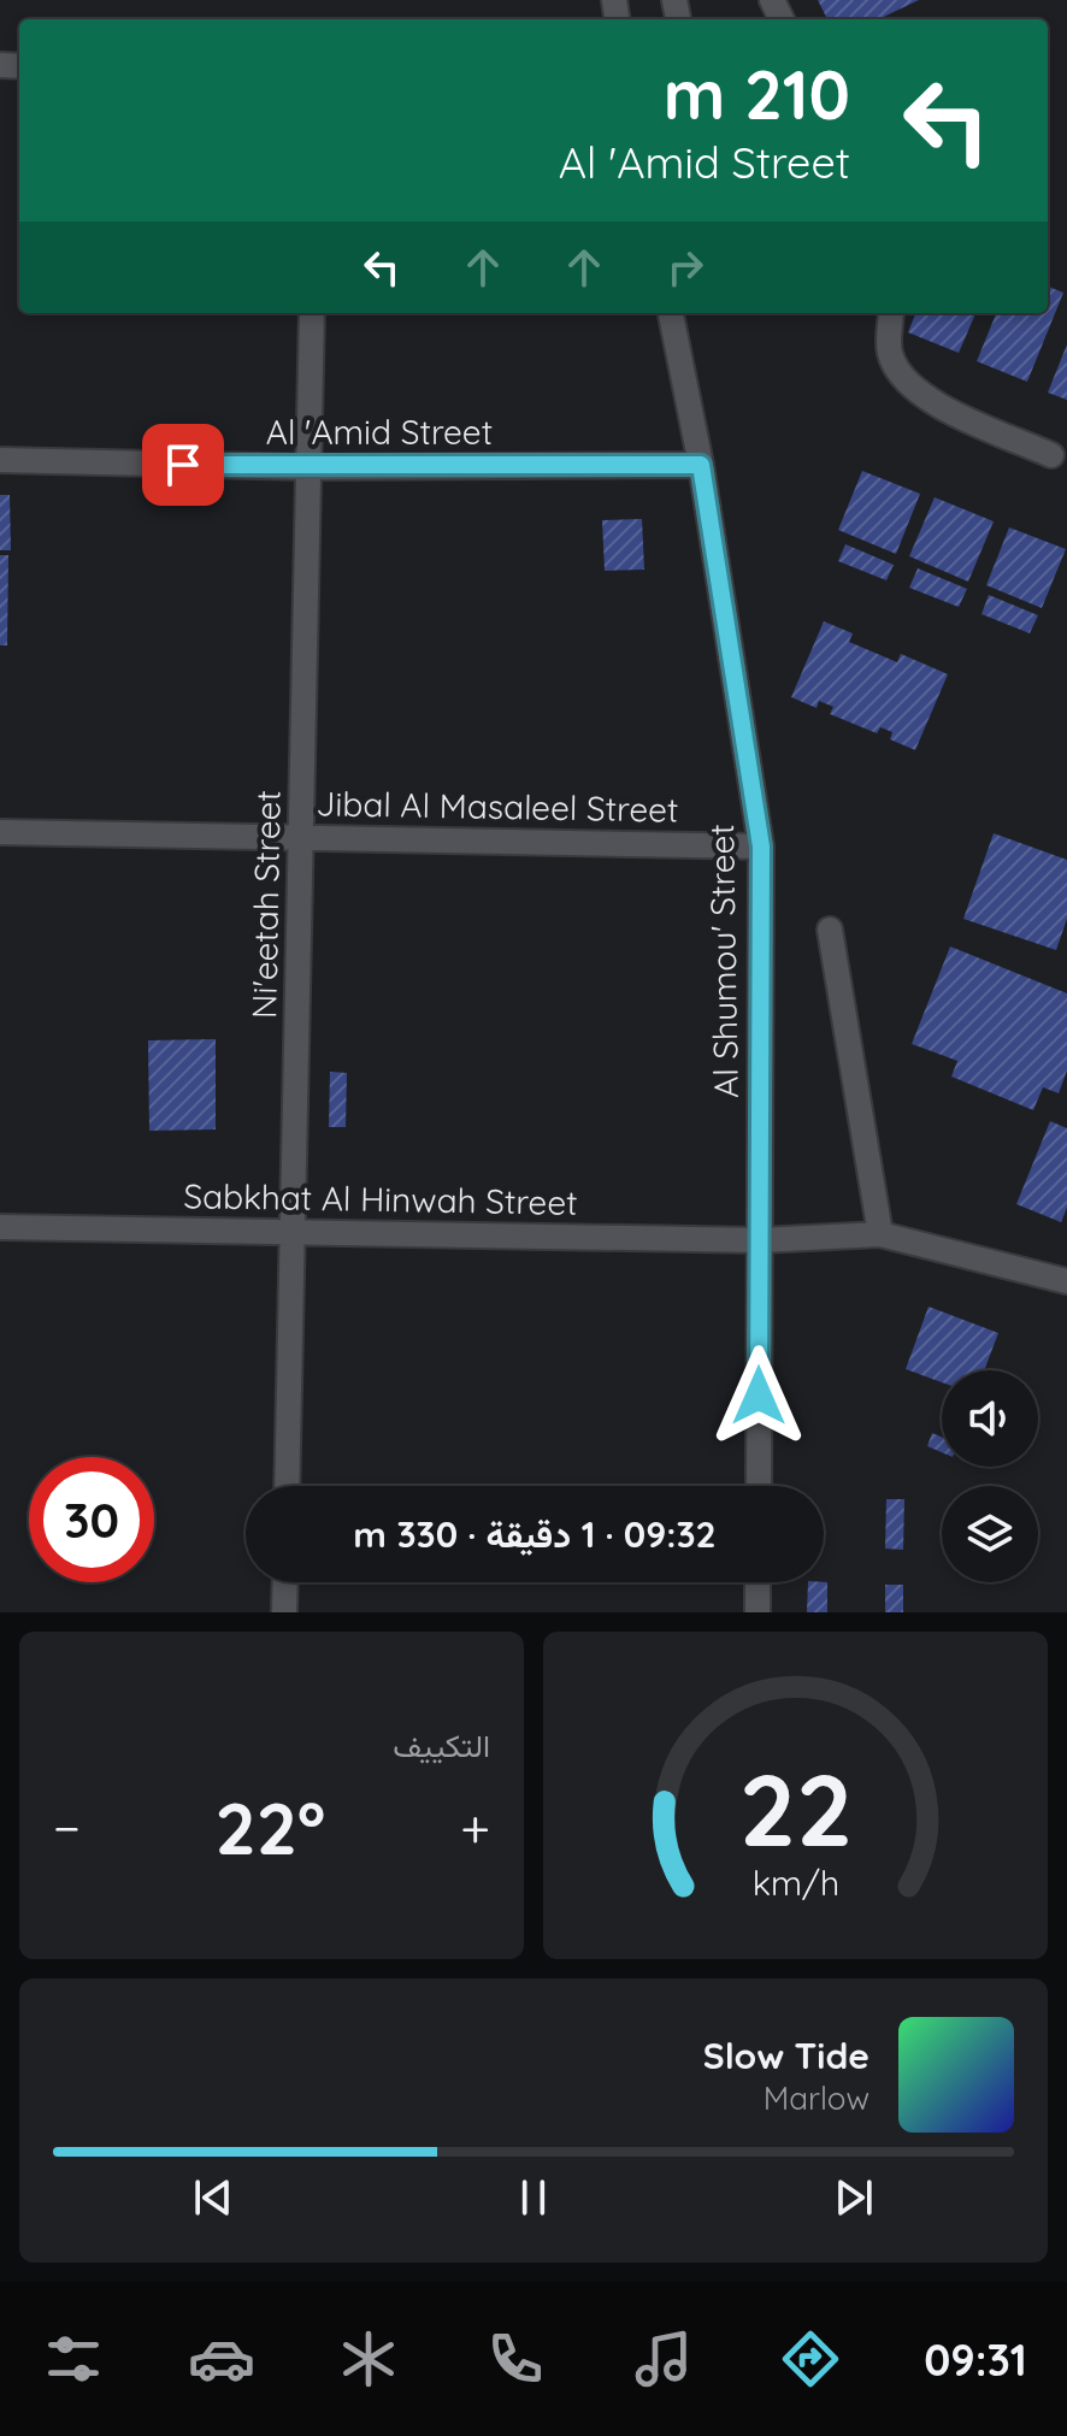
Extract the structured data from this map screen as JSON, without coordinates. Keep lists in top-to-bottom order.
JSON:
{
  "streets": {
    "street": [
      "Al 'Amid Street",
      "Jibal Al Masaleel Street",
      "Ni'eetah Street",
      "Al Shumou' Street",
      "Sabkhat Al Hinwah Street"
    ]
  },
  "crossings": [
    ["Al 'Amid Street", "Ni'eetah Street"],
    ["Al 'Amid Street", "Al Shumou' Street"],
    ["Jibal Al Masaleel Street", "Ni'eetah Street"],
    ["Jibal Al Masaleel Street", "Al Shumou' Street"],
    ["Ni'eetah Street", "Sabkhat Al Hinwah Street"],
    ["Al Shumou' Street", "Sabkhat Al Hinwah Street"]
  ],
  "page": {
    "turn": ["210 m", "Al 'Amid Street"],
    "limit": "30",
    "trip": "09:32 · 1 دقيقة · 330 m",
    "tile": "التكييف",
    "heat": ["−", "22°", "+"],
    "song": ["Slow Tide", "Marlow"],
    "tabs": "09:31",
    "gauge": ["22", "km/h"]
  }
}
